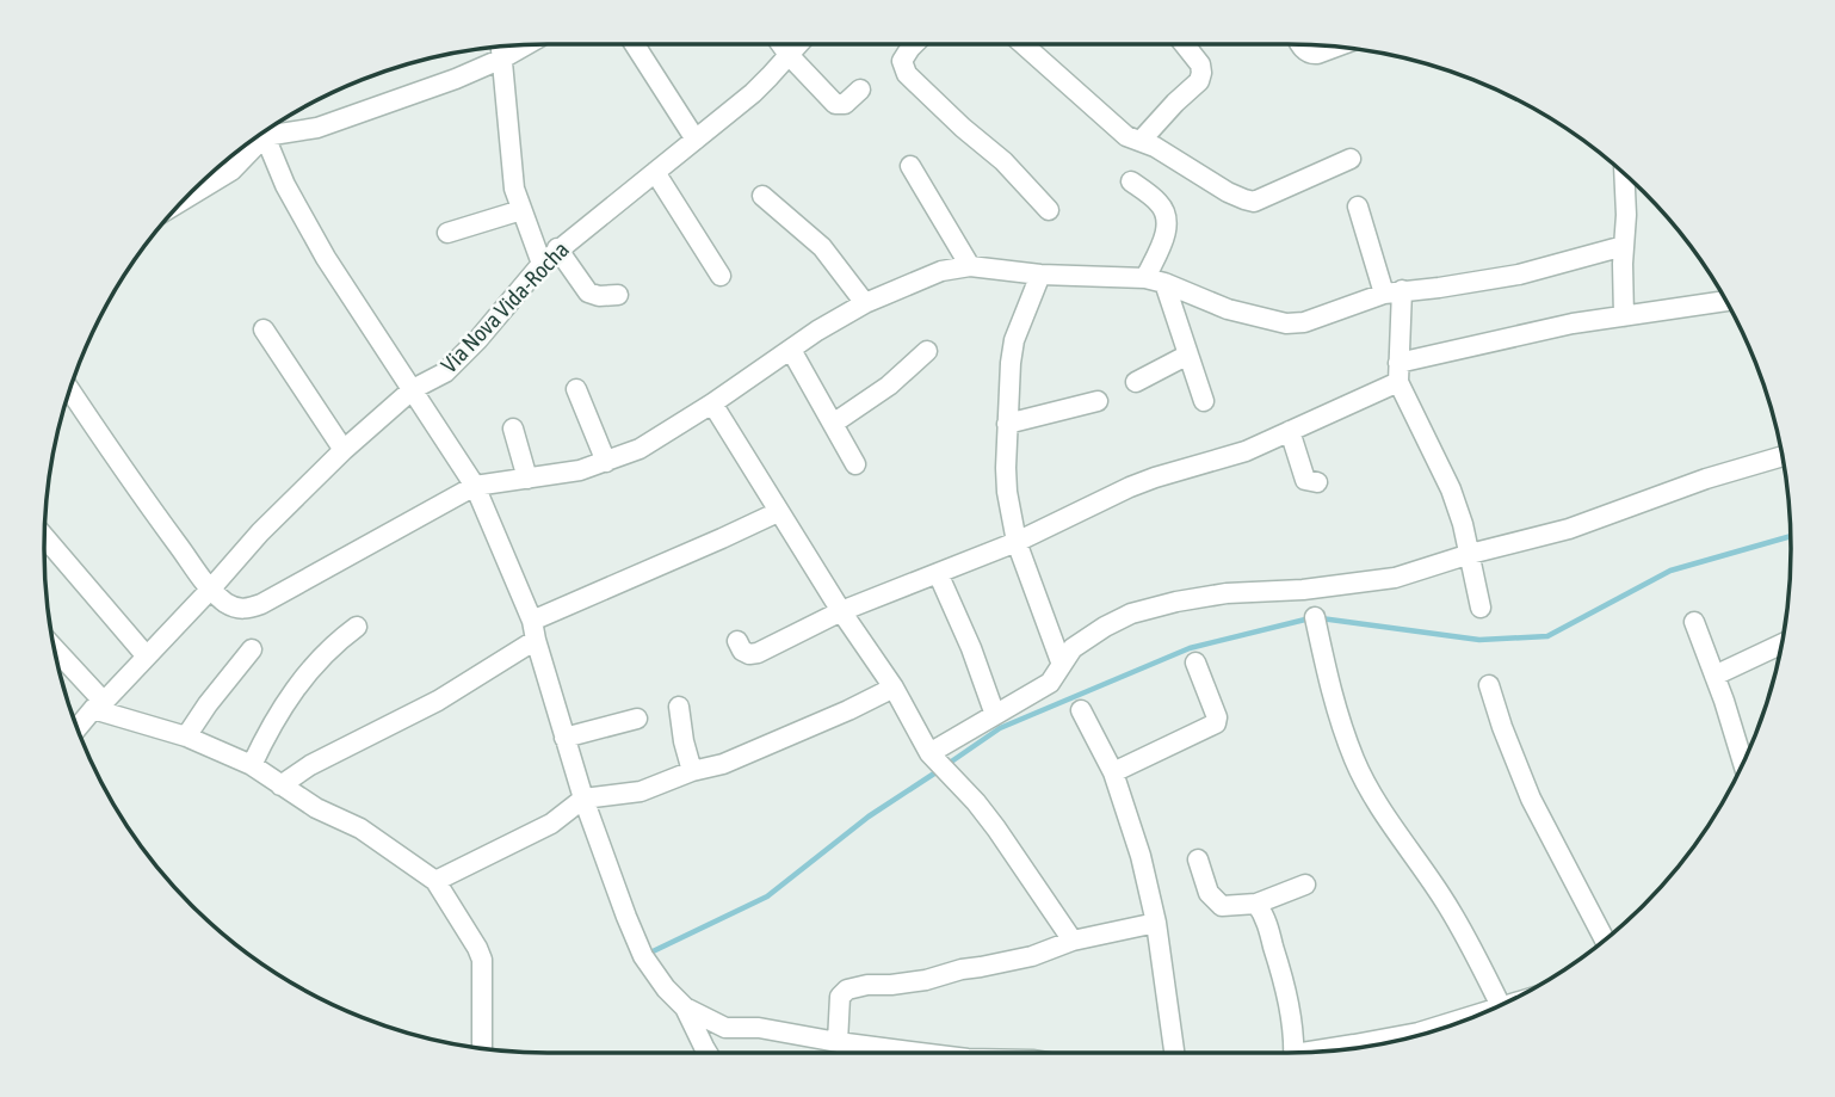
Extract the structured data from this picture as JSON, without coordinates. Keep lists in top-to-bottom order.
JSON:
{
  "streets": {
    "street": ["Via Nova Vida-Rocha"]
  }
}
